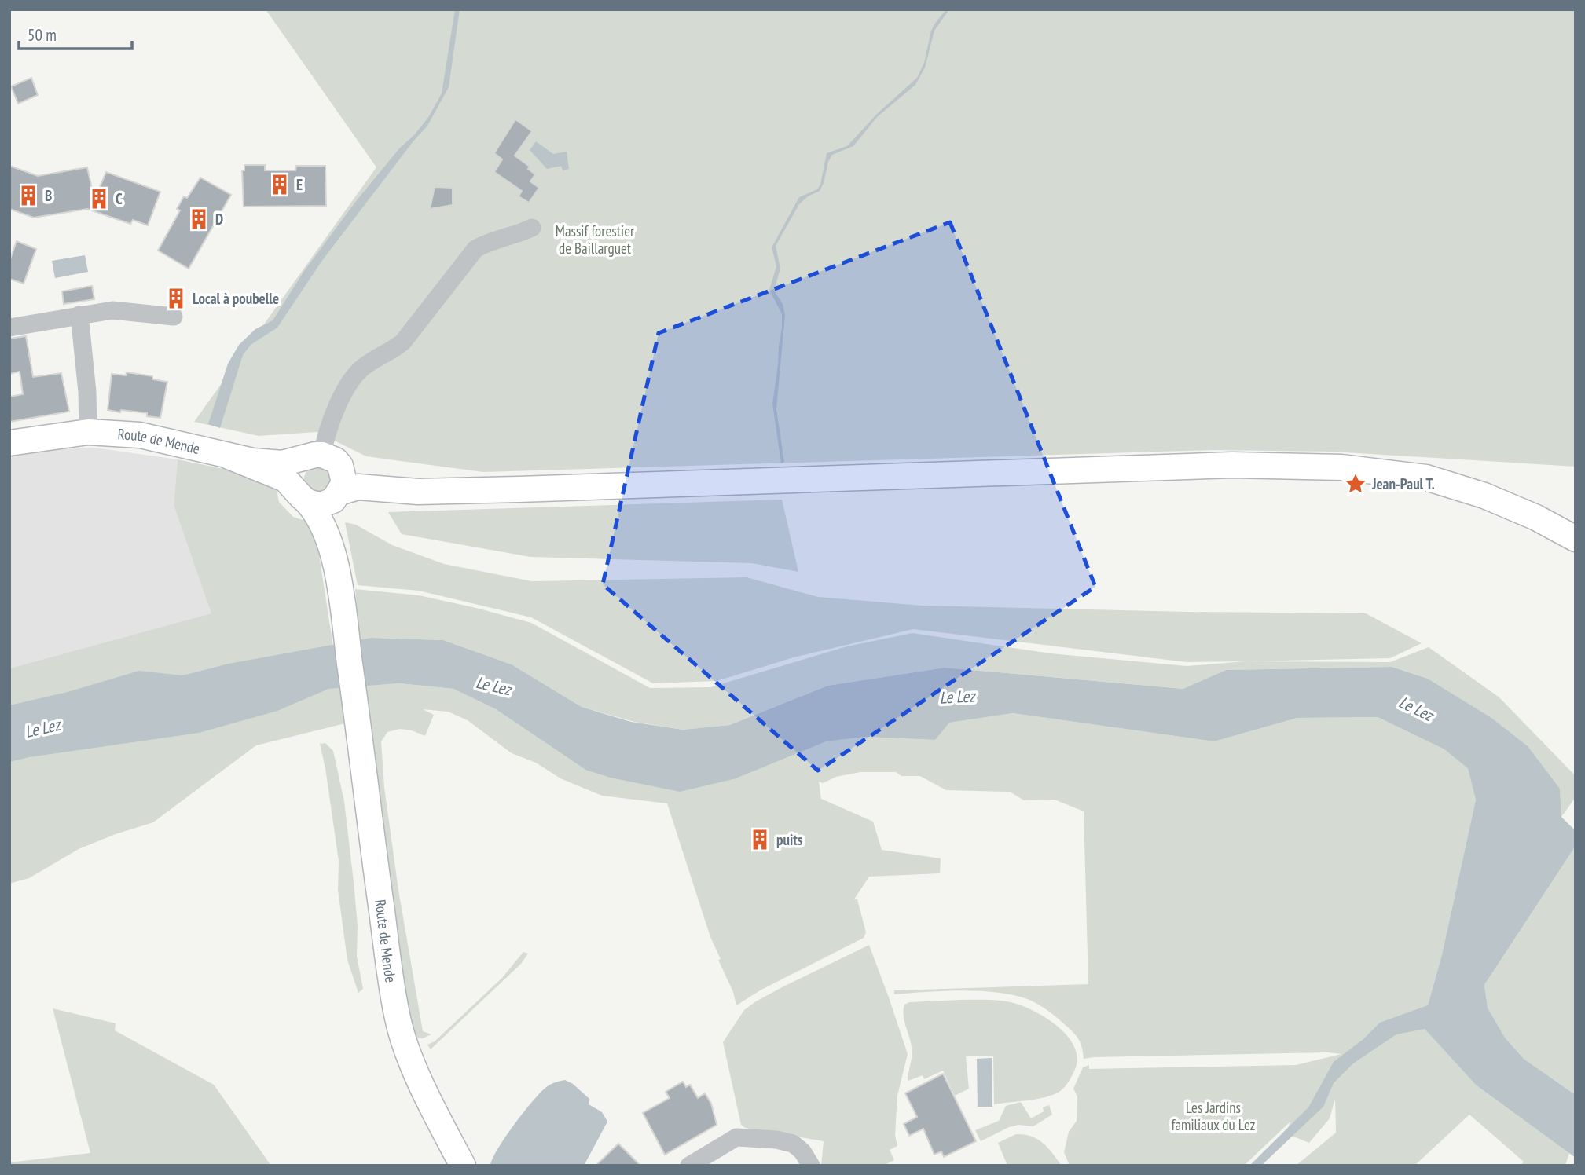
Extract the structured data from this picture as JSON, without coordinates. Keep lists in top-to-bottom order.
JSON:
{
  "streets": {
    "main road": ["Route de Mende"]
  },
  "water": ["Le Lez"],
  "parks": ["Massif forestier de Baillarguet", "Les Jardins familiaux du Lez"],
  "places": {
    "building": [
      "E",
      "B",
      "C",
      "D",
      "Local à poubelle",
      "puits"
    ],
    "place": ["Jean-Paul T."]
  },
  "scale_bar": "50 m"
}
